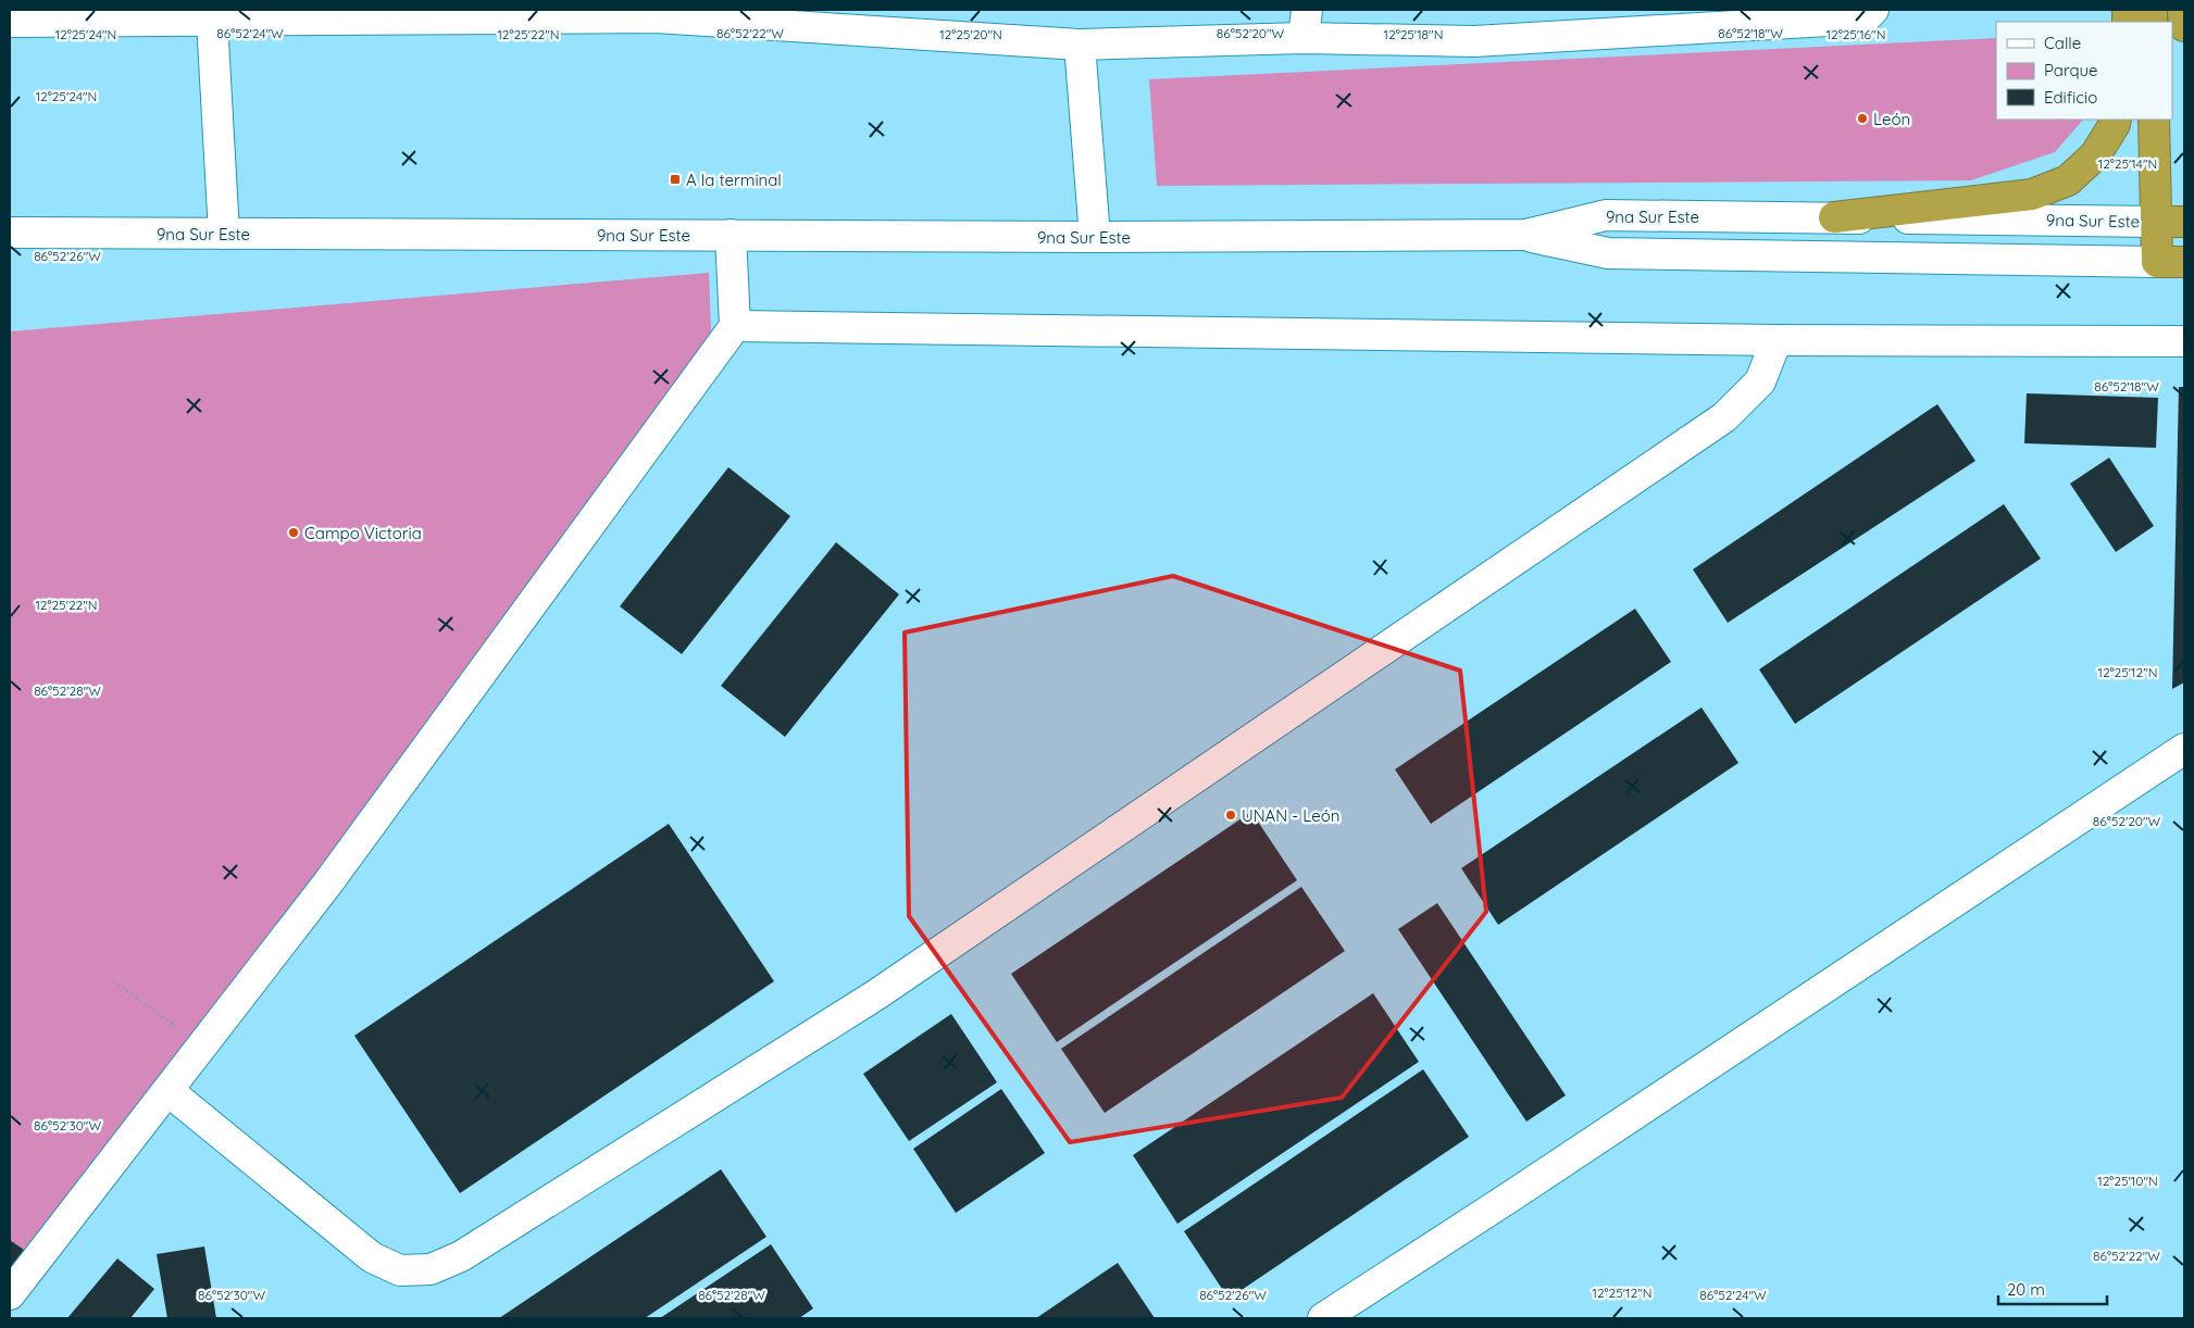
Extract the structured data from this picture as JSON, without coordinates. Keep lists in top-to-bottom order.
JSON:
{
  "streets": {
    "street": ["9na Sur Este"]
  },
  "places": {
    "other": ["León", "Campo Victoria", "UNAN - León"],
    "transit": ["A la terminal"]
  },
  "legend": ["Calle", "Parque", "Edificio"],
  "scale_bar": "20 m",
  "coordinates": [
    "86°52'24\"W",
    "86°52'22\"W",
    "86°52'20\"W",
    "86°52'18\"W",
    "12°25'24\"N",
    "12°25'22\"N",
    "12°25'20\"N",
    "12°25'18\"N",
    "12°25'16\"N",
    "12°25'14\"N",
    "86°52'26\"W",
    "12°25'12\"N",
    "86°52'28\"W",
    "86°52'30\"W",
    "12°25'10\"N"
  ]
}
